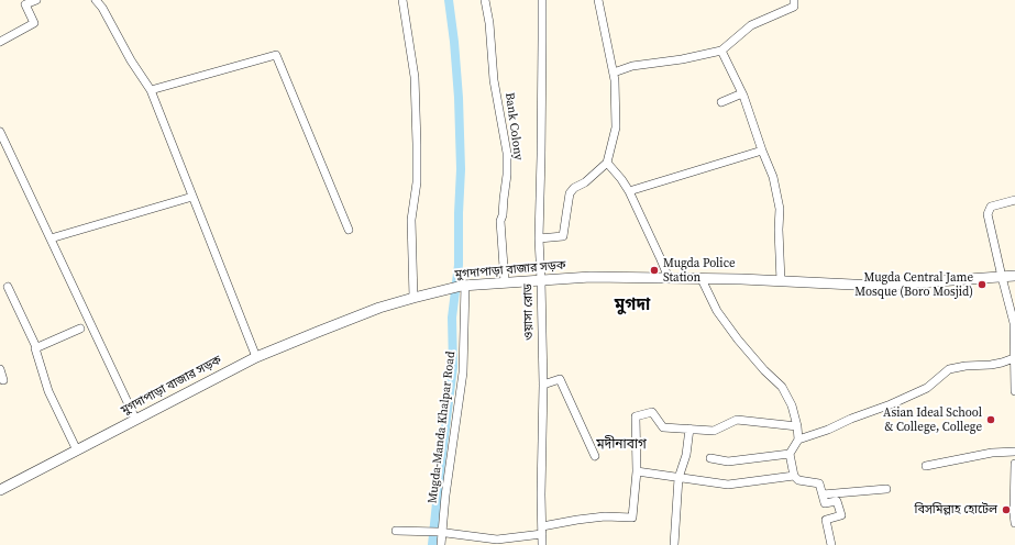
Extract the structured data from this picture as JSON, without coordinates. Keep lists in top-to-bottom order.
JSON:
{
  "streets": {
    "street": [
      "Bank Colony",
      "মুগদাপাড়া বাজার সড়ক",
      "ওয়াসা রোড",
      "Mugda-Manda Khalpar Road"
    ]
  },
  "crossings": [
    ["Bank Colony", "মুগদাপাড়া বাজার সড়ক"],
    ["মুগদাপাড়া বাজার সড়ক", "ওয়াসা রোড"],
    ["মুগদাপাড়া বাজার সড়ক", "Mugda-Manda Khalpar Road"]
  ],
  "districts": ["মুগদা", "মদীনাবাগ"],
  "places": [
    "Mugda Police Station",
    "Mugda Central Jame Mosque (Boro Mosjid)",
    "Asian Ideal School & College, College",
    "বিসমিল্লাহ হোটেল"
  ]
}
